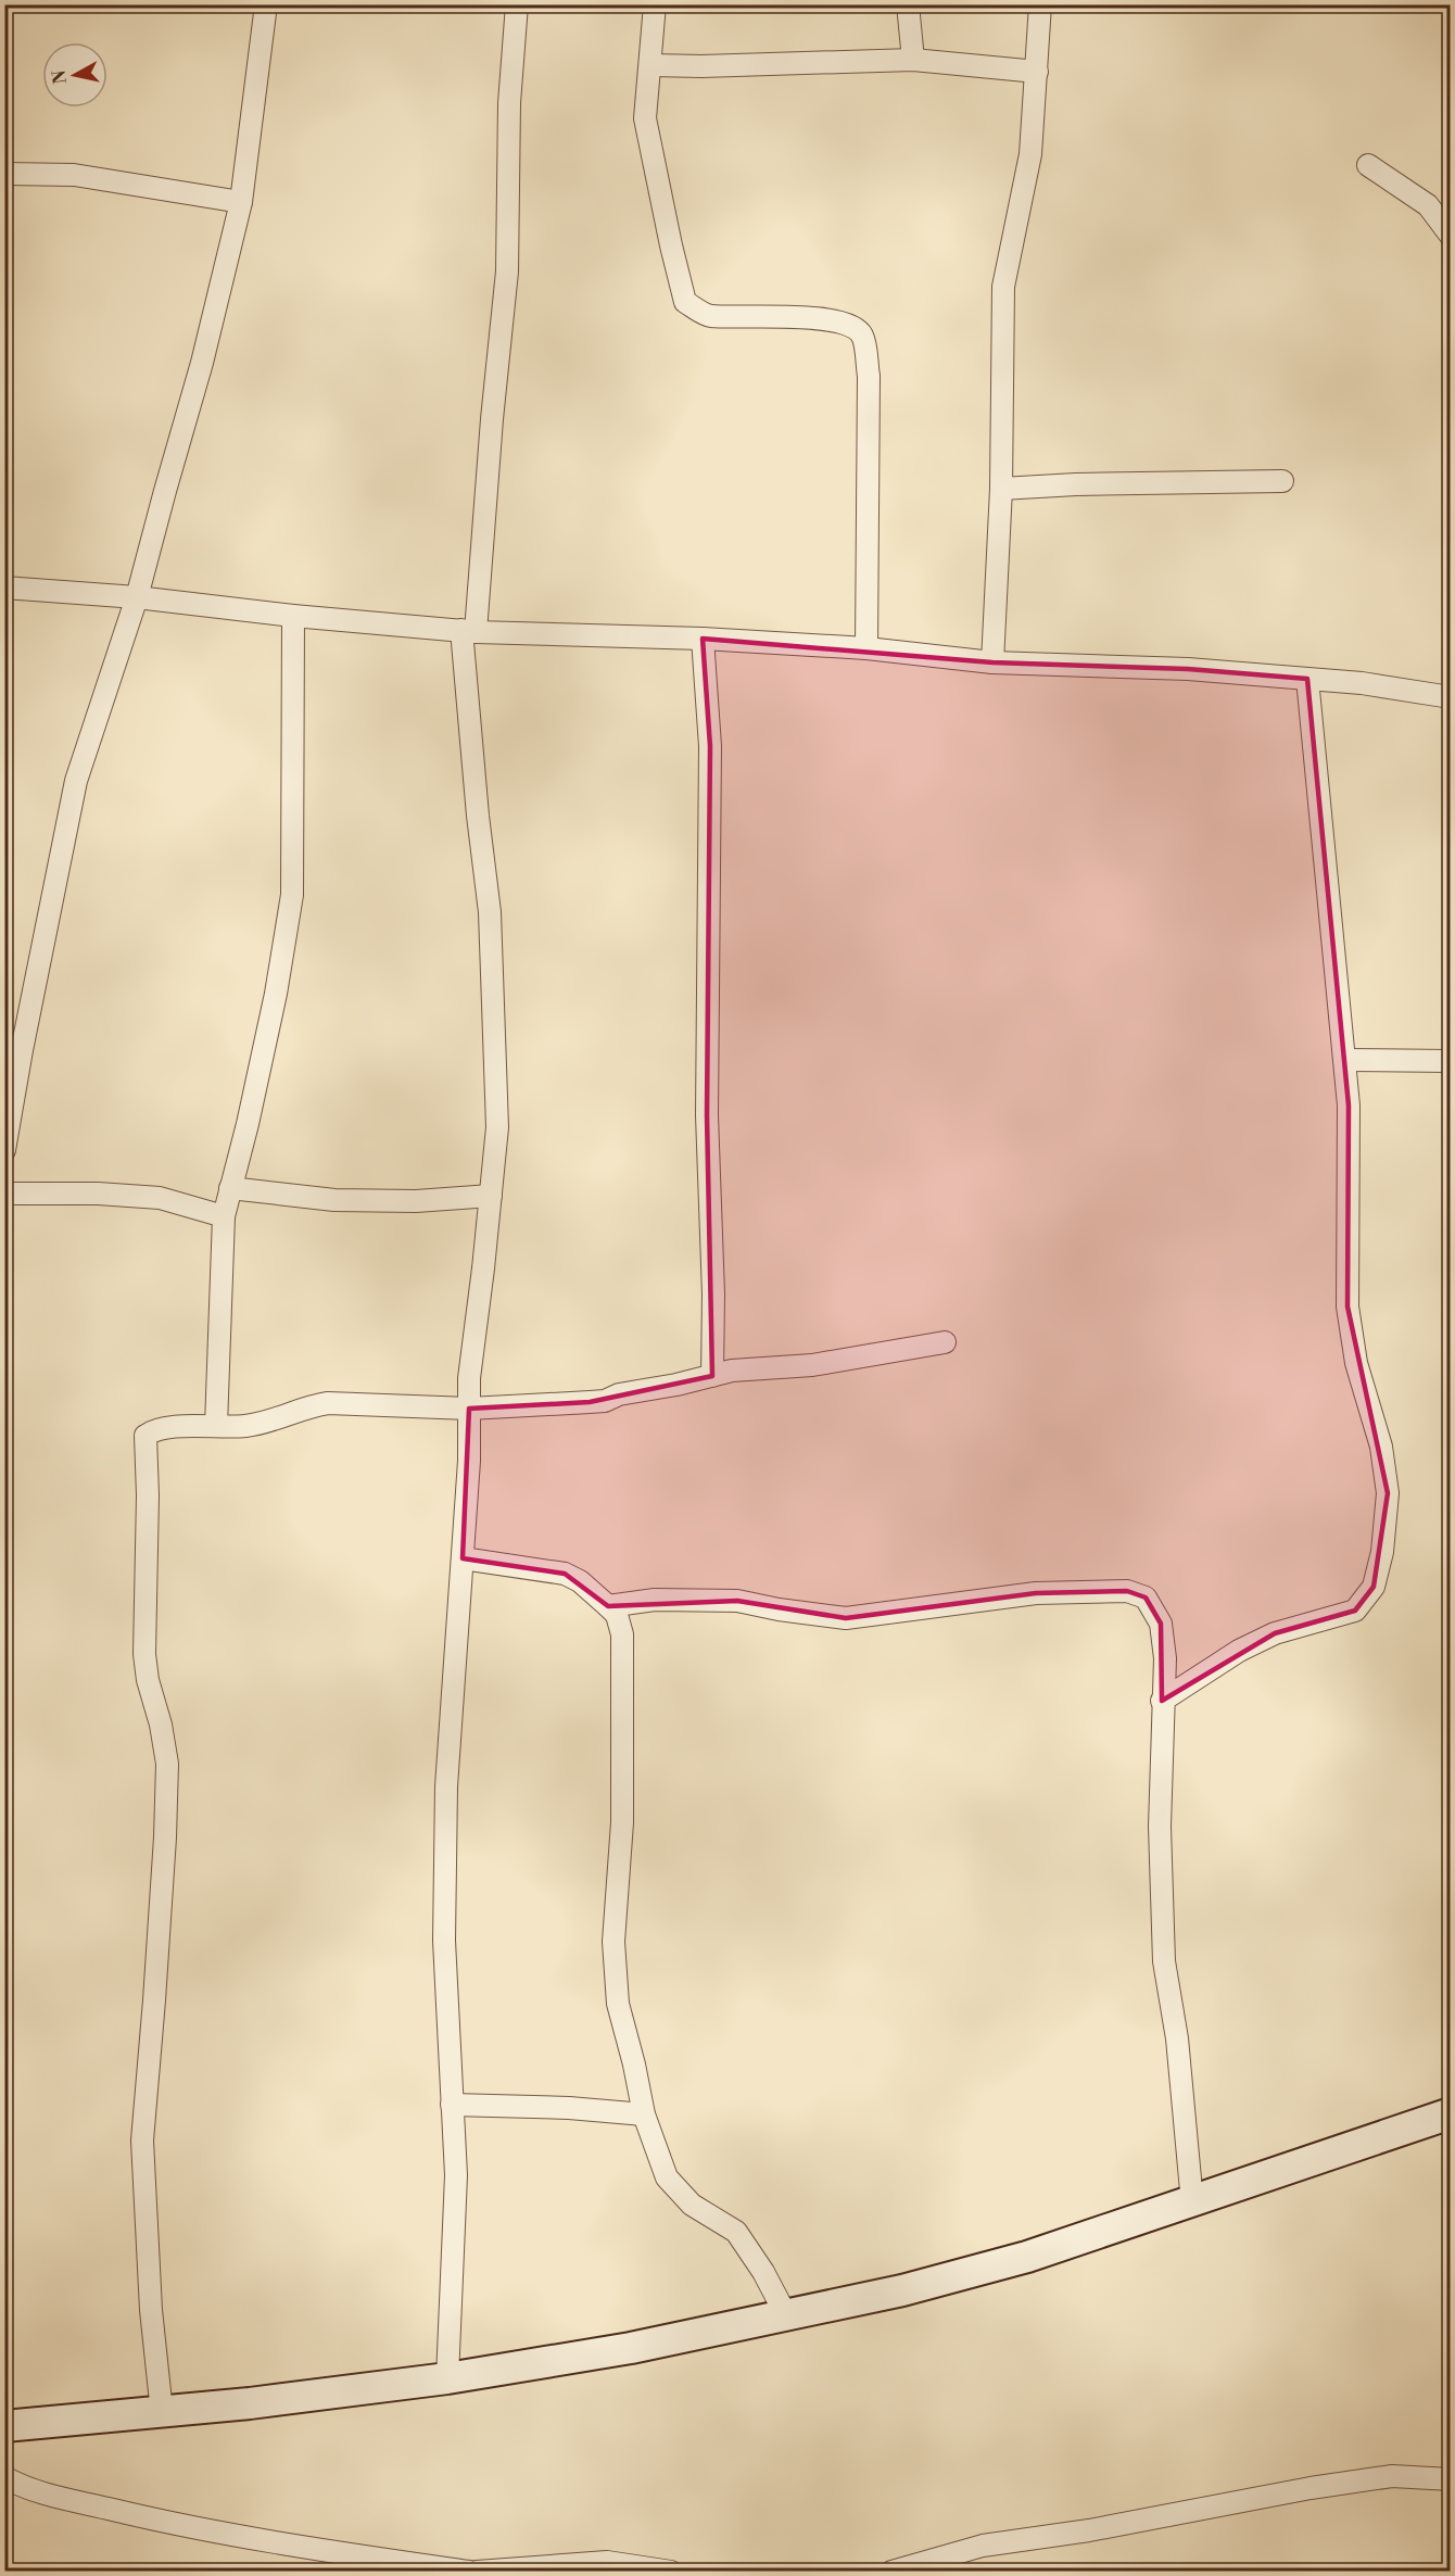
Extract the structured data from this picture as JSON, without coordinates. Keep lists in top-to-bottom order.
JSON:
{
  "north": "left"
}
